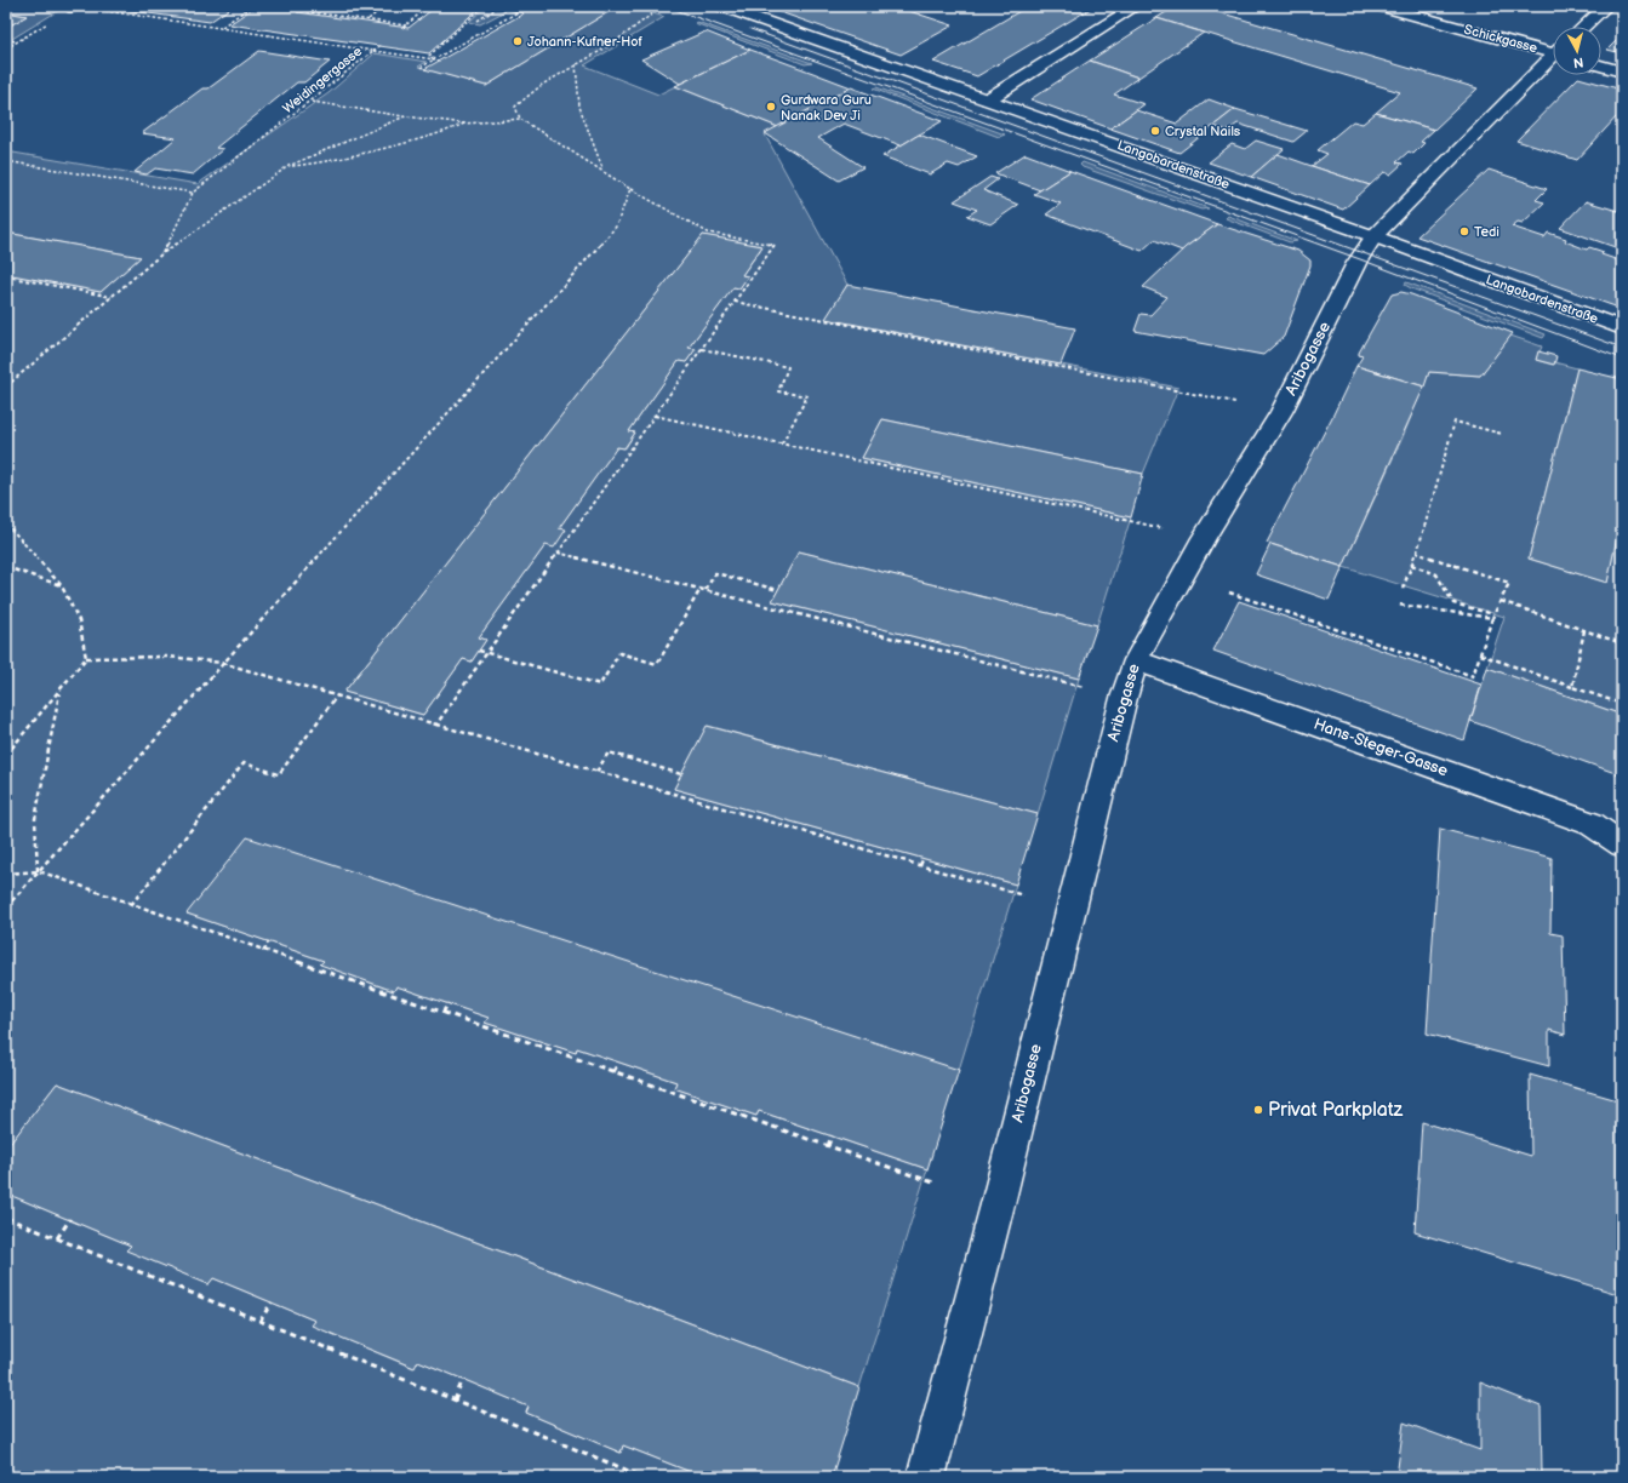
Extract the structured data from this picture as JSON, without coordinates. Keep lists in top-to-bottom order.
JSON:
{
  "streets": {
    "street": [
      "Schickgasse",
      "Langobardenstraße",
      "Aribogasse",
      "Hans-Steger-Gasse"
    ],
    "path": ["Weidingergasse"]
  },
  "crossings": [
    ["Langobardenstraße", "Aribogasse"],
    ["Aribogasse", "Hans-Steger-Gasse"]
  ],
  "places": [
    "Johann-Kufner-Hof",
    "Gurdwara Guru Nanak Dev Ji",
    "Crystal Nails",
    "Tedi",
    "Privat Parkplatz"
  ],
  "north": "bottom"
}
